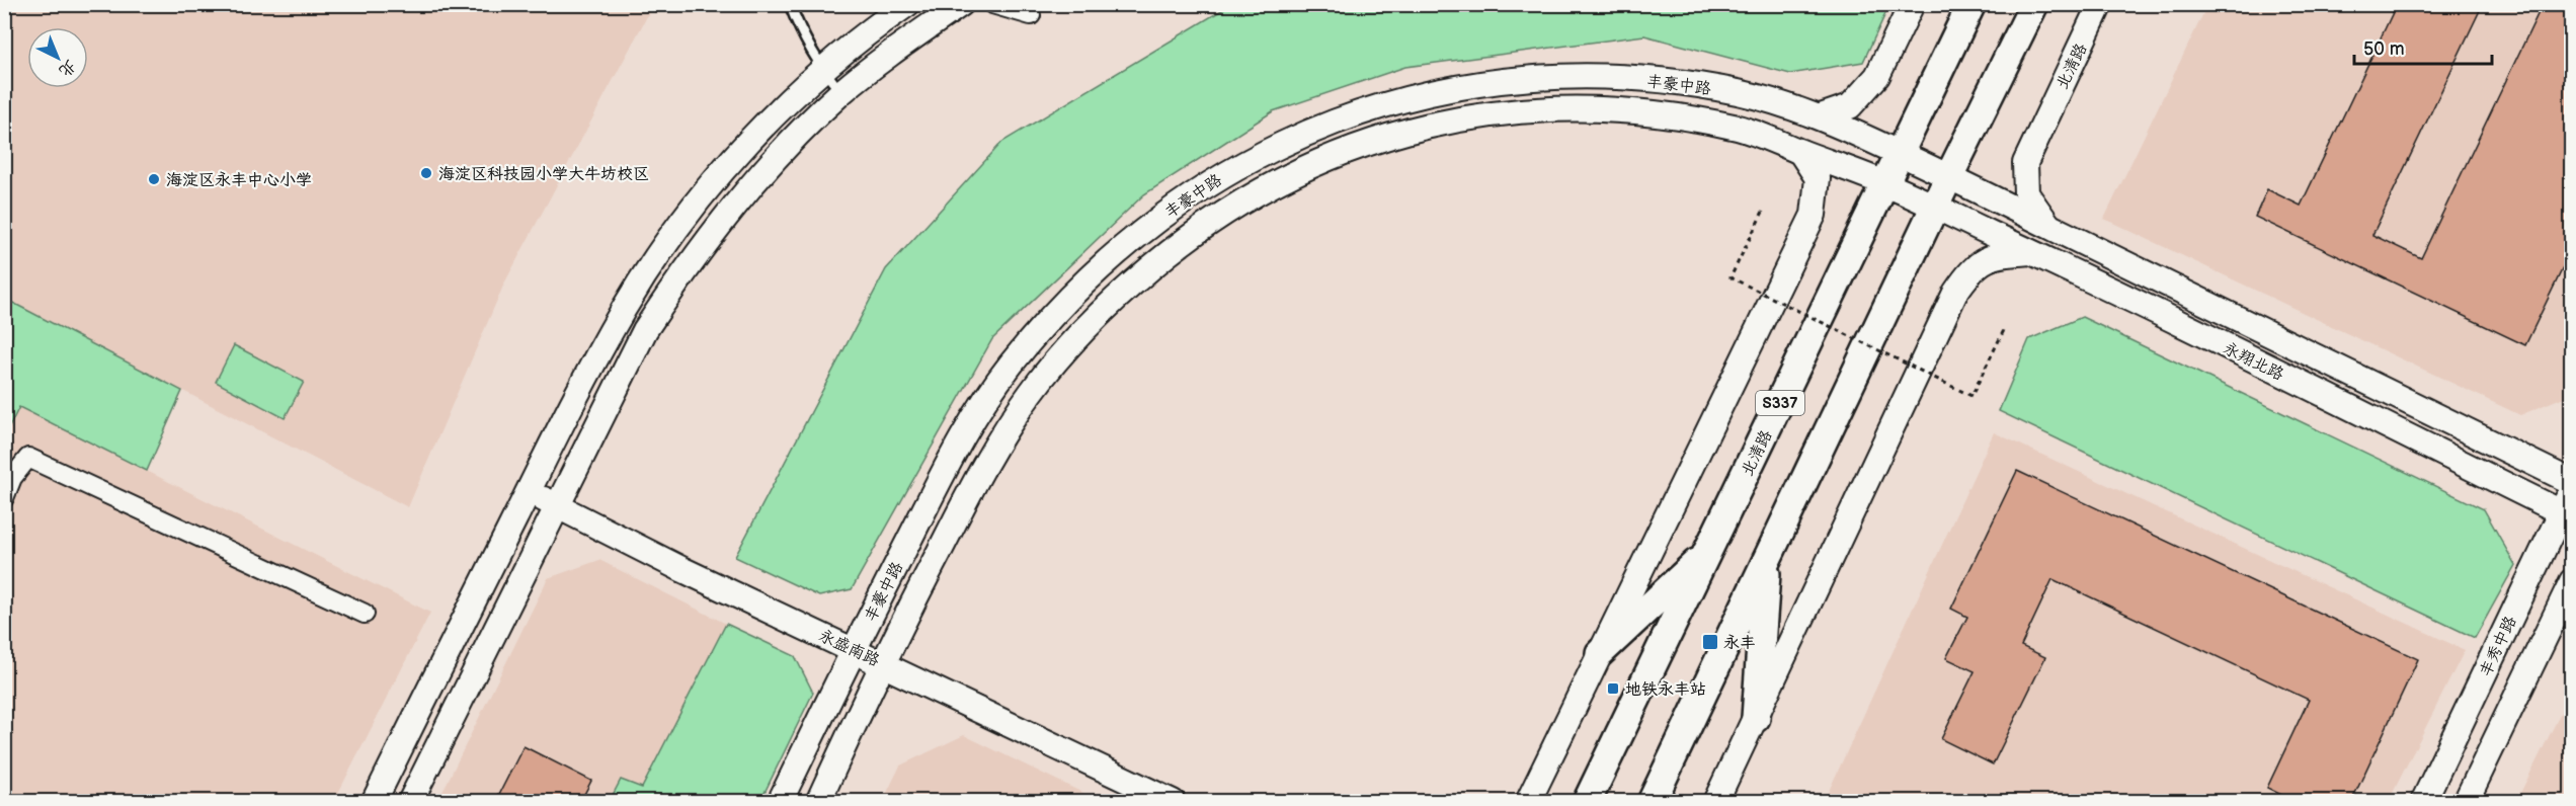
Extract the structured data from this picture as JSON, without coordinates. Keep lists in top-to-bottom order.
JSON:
{
  "streets": {
    "main road": ["北清路", "S337"],
    "street": [
      "丰豪中路",
      "永翔北路",
      "丰秀中路",
      "永盛南路"
    ]
  },
  "crossings": [
    ["北清路", "丰豪中路"],
    ["北清路", "永翔北路"],
    ["丰豪中路", "永翔北路"],
    ["丰豪中路", "永盛南路"],
    ["永翔北路", "丰秀中路"]
  ],
  "places": {
    "other": ["海淀区科技园小学大牛坊校区", "海淀区永丰中心小学"],
    "transit": ["永丰", "地铁永丰站"]
  },
  "scale_bar": "50 m",
  "north": "bottom right"
}
